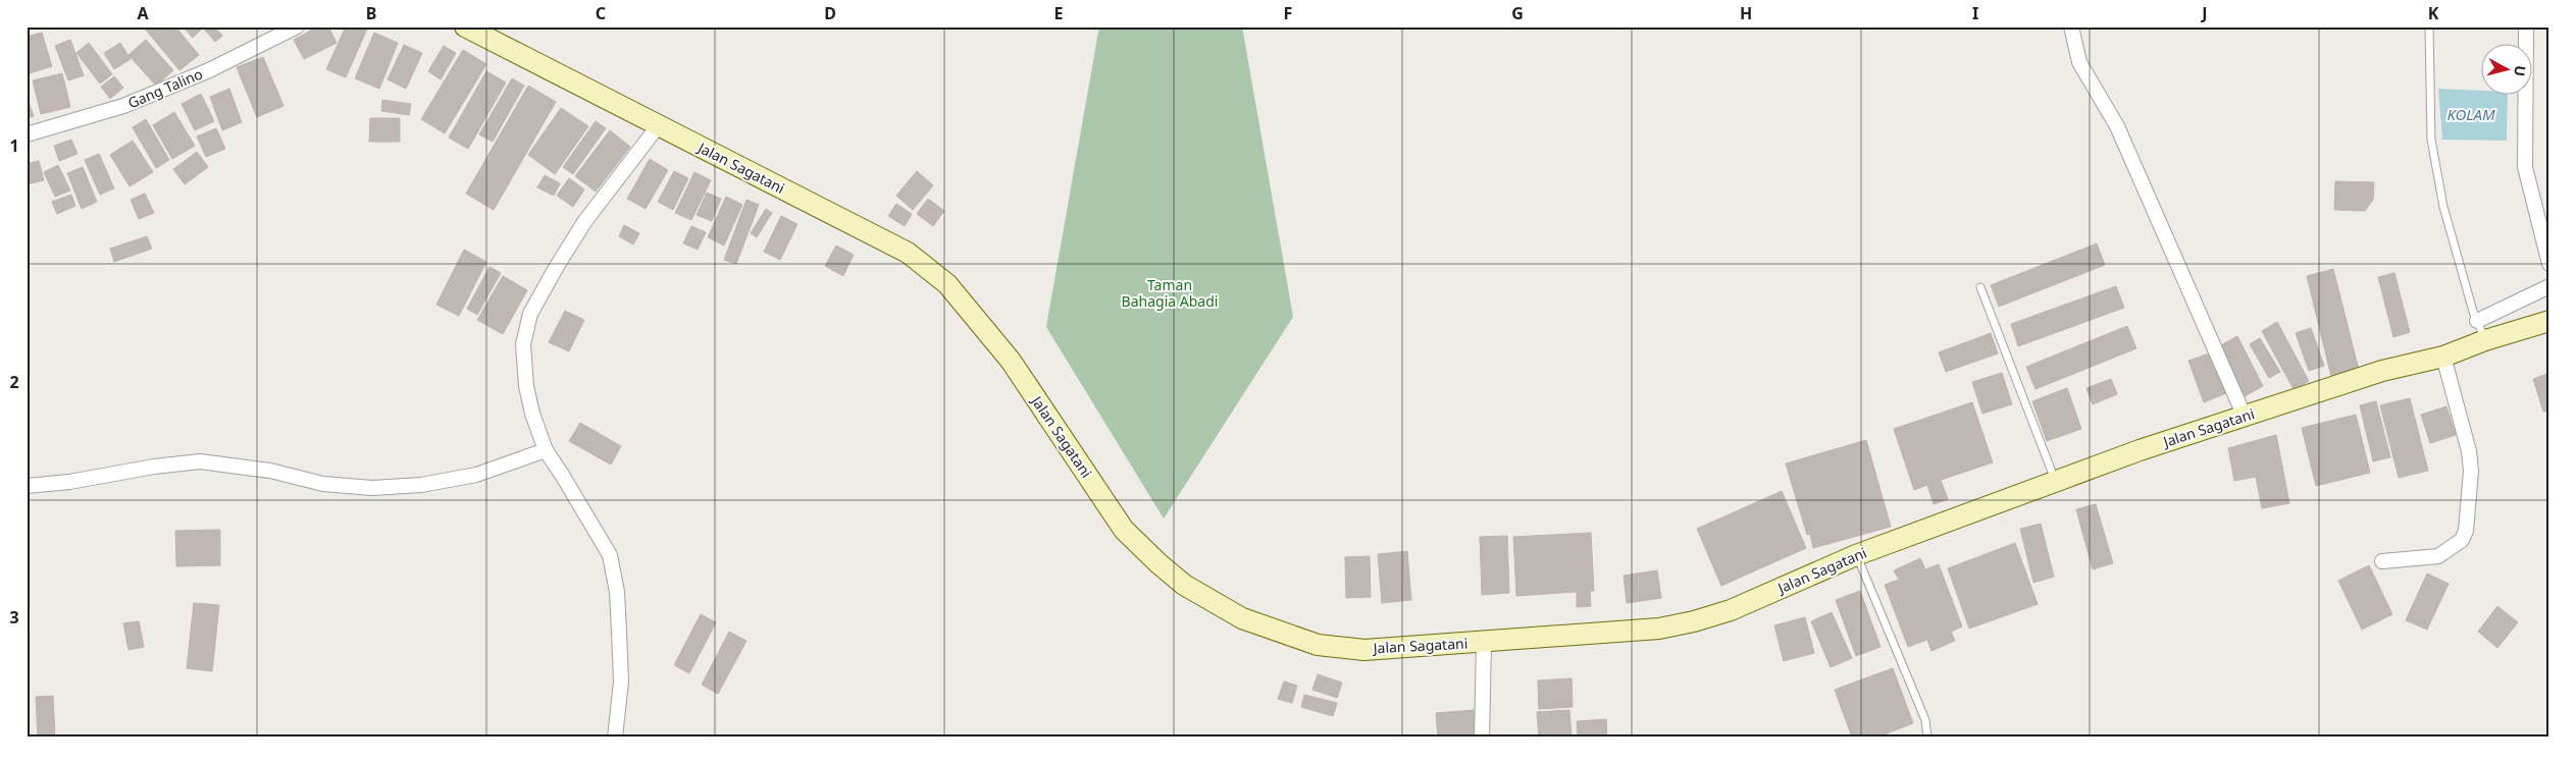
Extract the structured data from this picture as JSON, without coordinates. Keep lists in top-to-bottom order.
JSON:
{
  "streets": {
    "street": ["Gang Talino", "Jalan Sagatani"]
  },
  "water": ["KOLAM"],
  "parks": ["Taman Bahagia Abadi"],
  "north": "right",
  "grid": {
    "columns": [
      "A",
      "B",
      "C",
      "D",
      "E",
      "F",
      "G",
      "H",
      "I",
      "J",
      "K"
    ],
    "rows": ["1", "2", "3"]
  }
}
